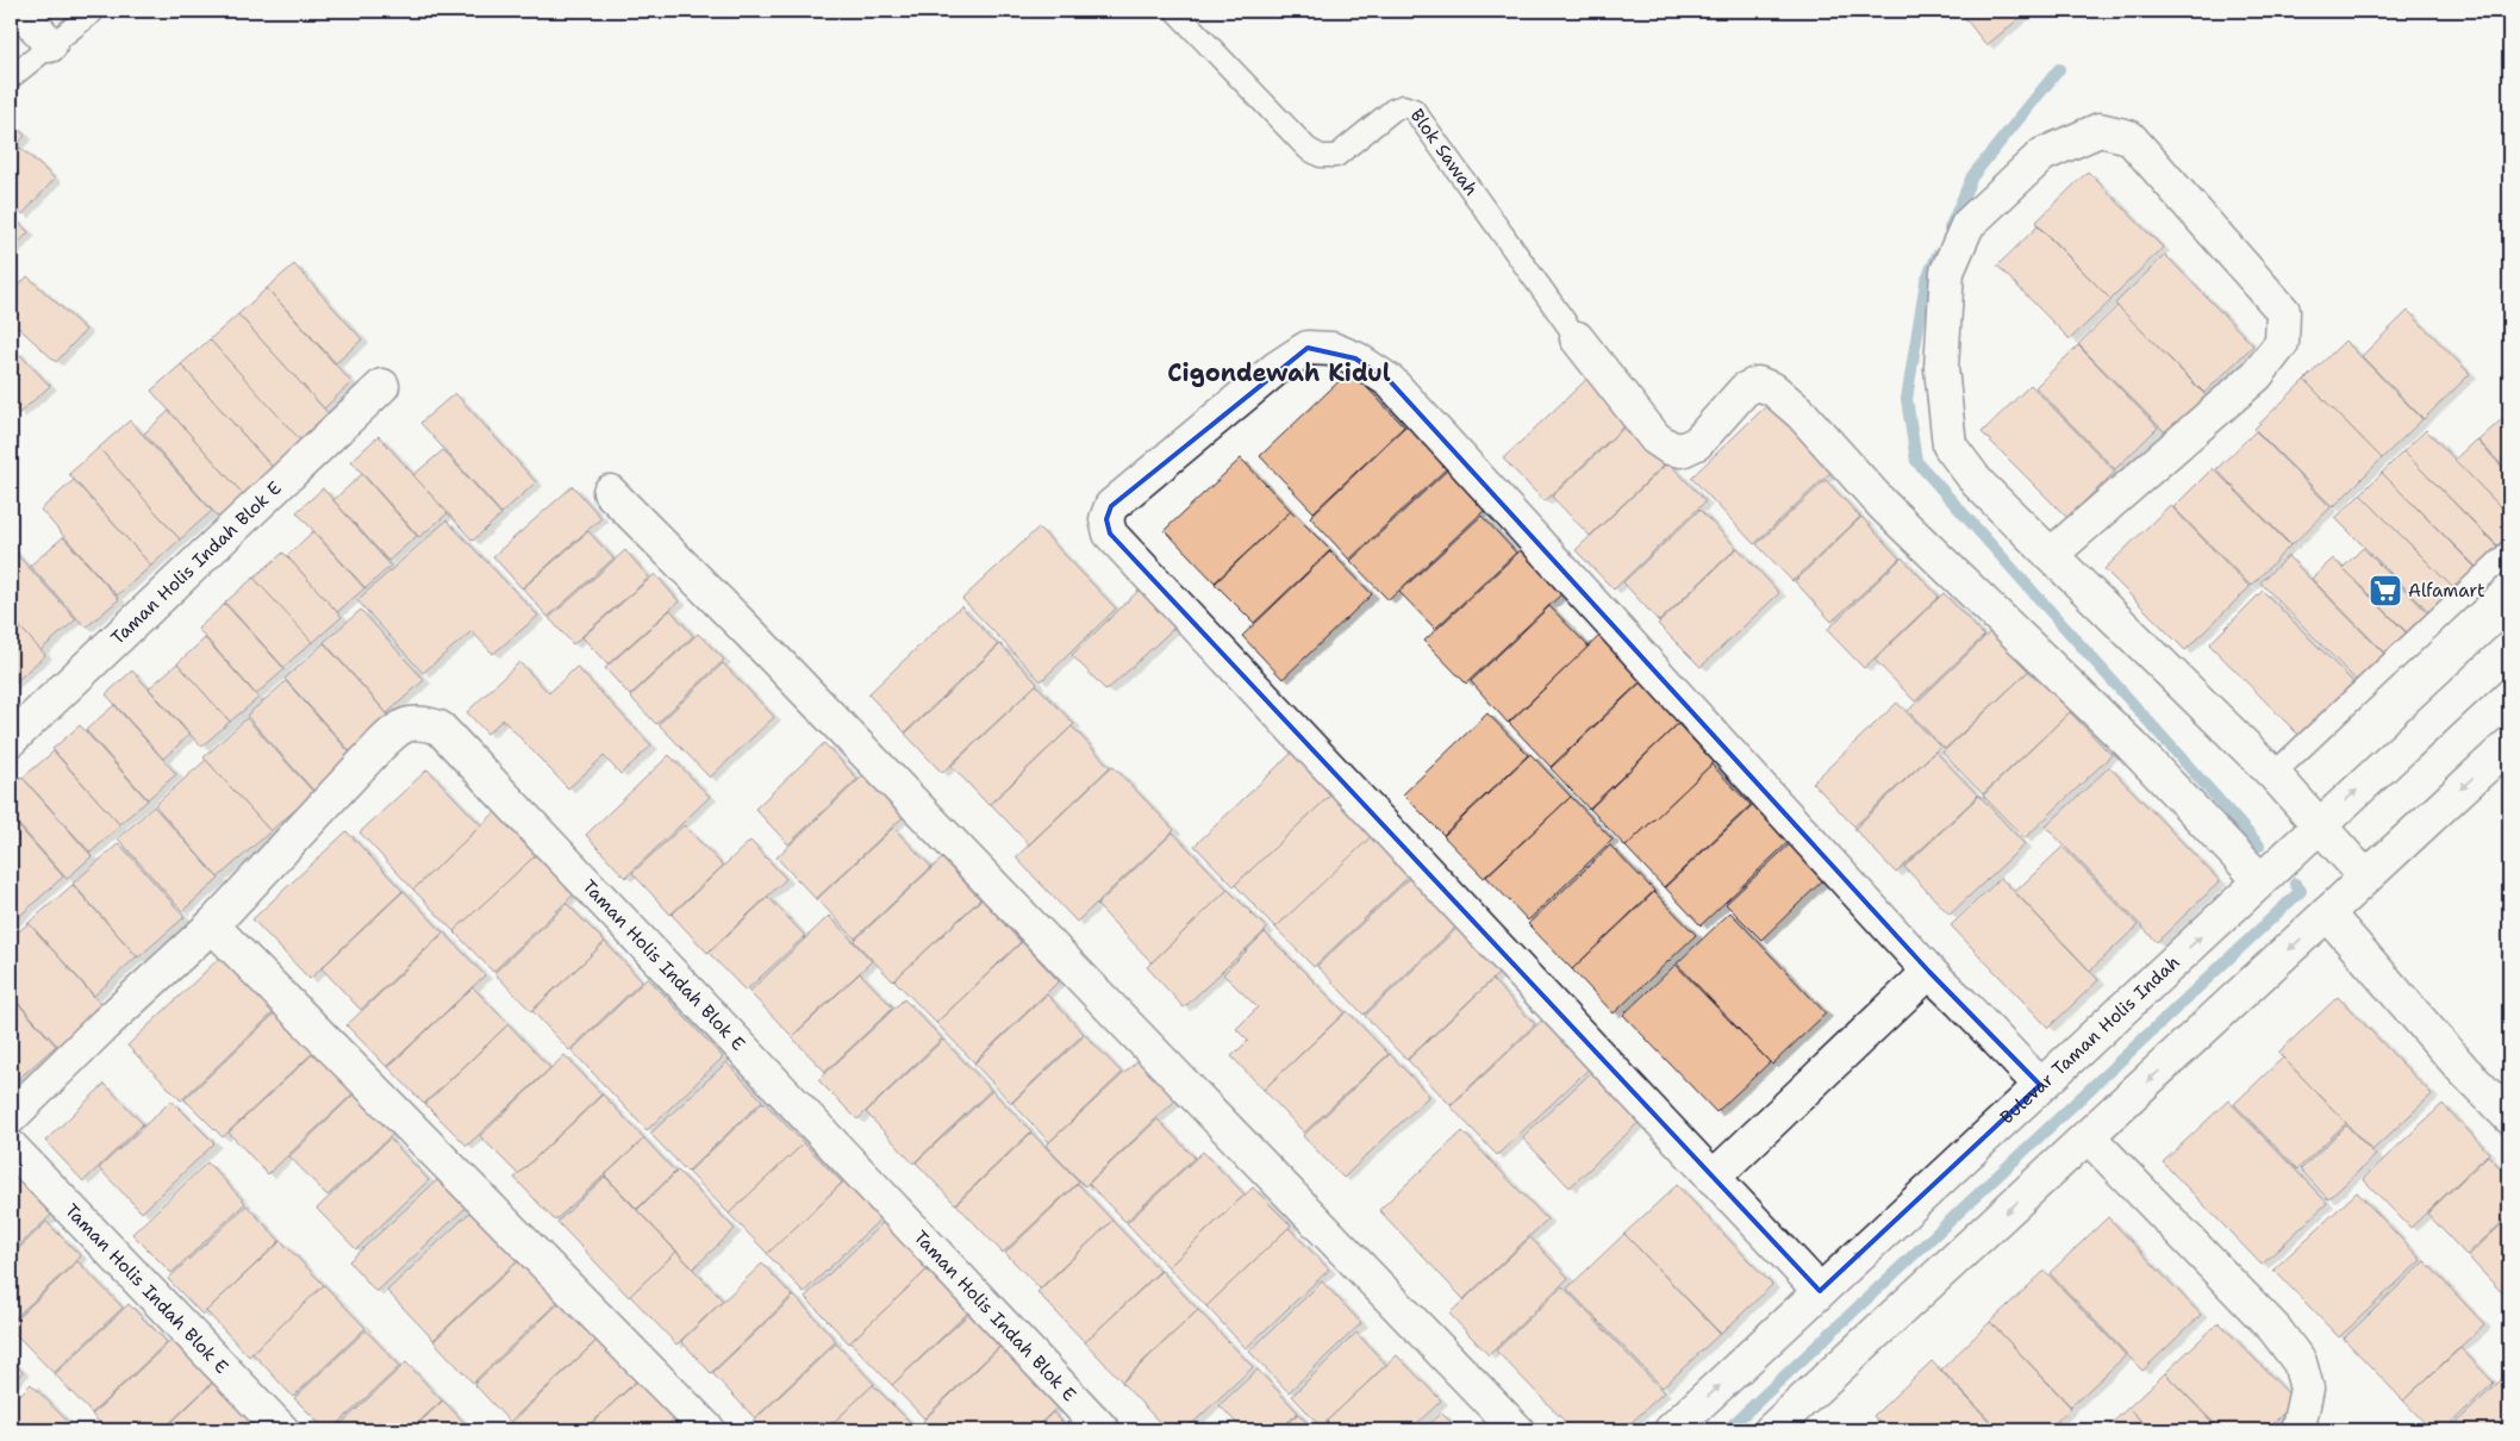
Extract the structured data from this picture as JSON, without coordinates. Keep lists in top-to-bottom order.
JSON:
{
  "streets": {
    "street": ["Taman Holis Indah Blok E", "Bulevar Taman Holis Indah"],
    "lane": ["Blok Sawah"]
  },
  "districts": ["Cigondewah Kidul"],
  "places": {
    "supermarket": ["Alfamart"]
  }
}
